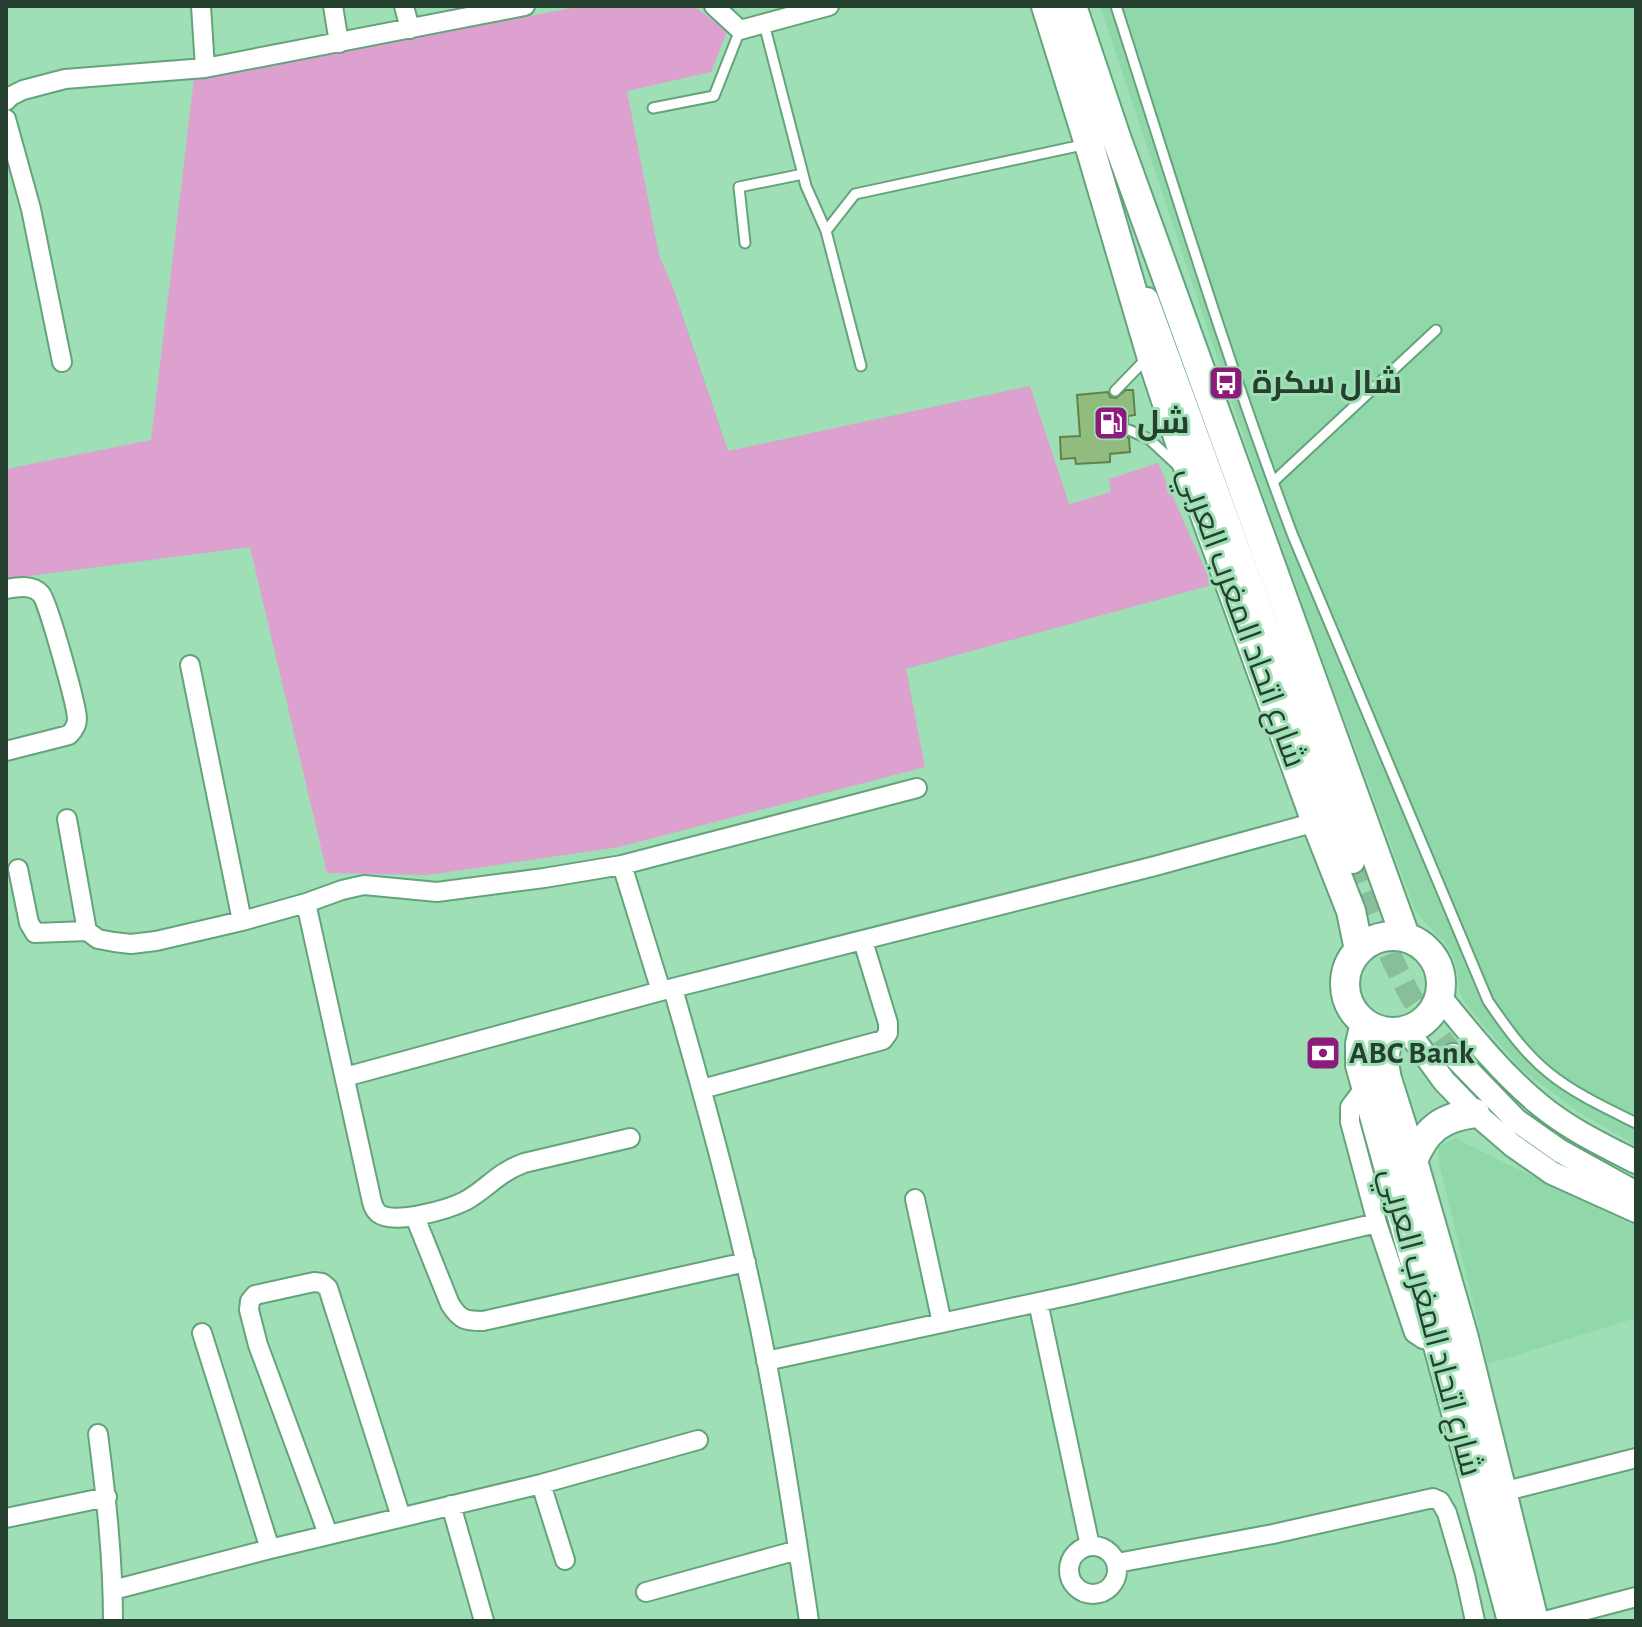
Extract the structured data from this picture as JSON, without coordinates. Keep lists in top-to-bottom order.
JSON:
{
  "streets": {
    "main road": ["شارع اتحاد المغرب العربي"]
  },
  "places": {
    "bus stop": ["شال سكرة"],
    "fuel station": ["شل"],
    "bank": ["ABC Bank"]
  }
}
